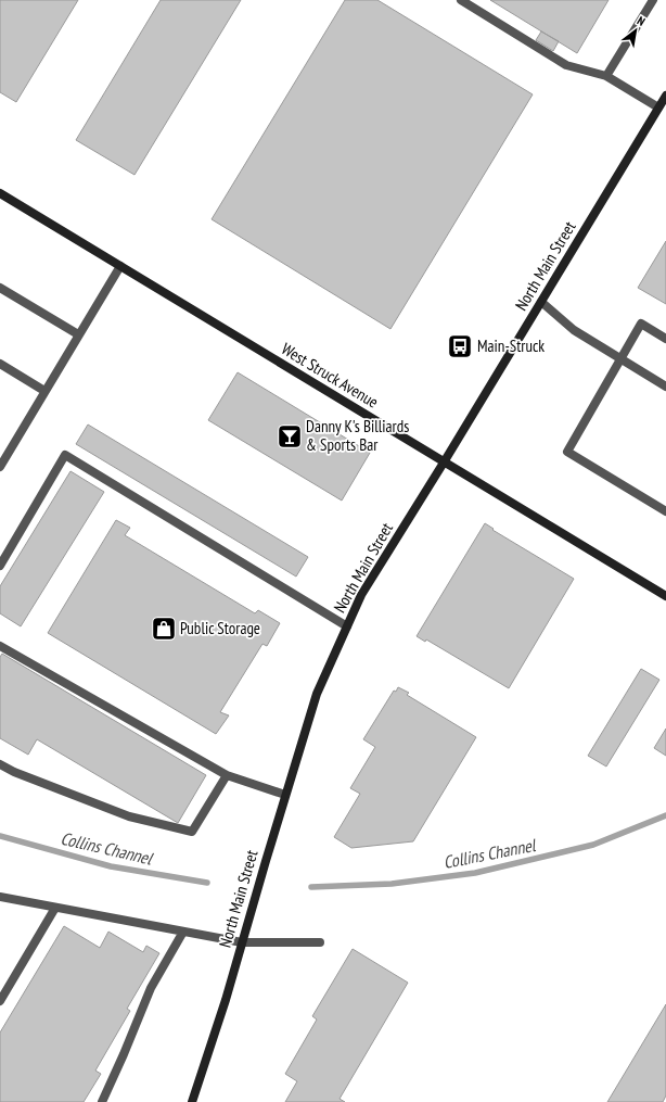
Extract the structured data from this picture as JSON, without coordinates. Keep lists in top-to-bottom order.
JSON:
{
  "streets": {
    "main road": ["North Main Street", "West Struck Avenue"]
  },
  "crossings": [
    ["North Main Street", "West Struck Avenue"]
  ],
  "water": ["Collins Channel"],
  "places": {
    "bus stop": ["Main-Struck"],
    "bar": ["Danny K's Billiards & Sports Bar"],
    "shop": ["Public Storage"]
  },
  "north": "top right"
}
